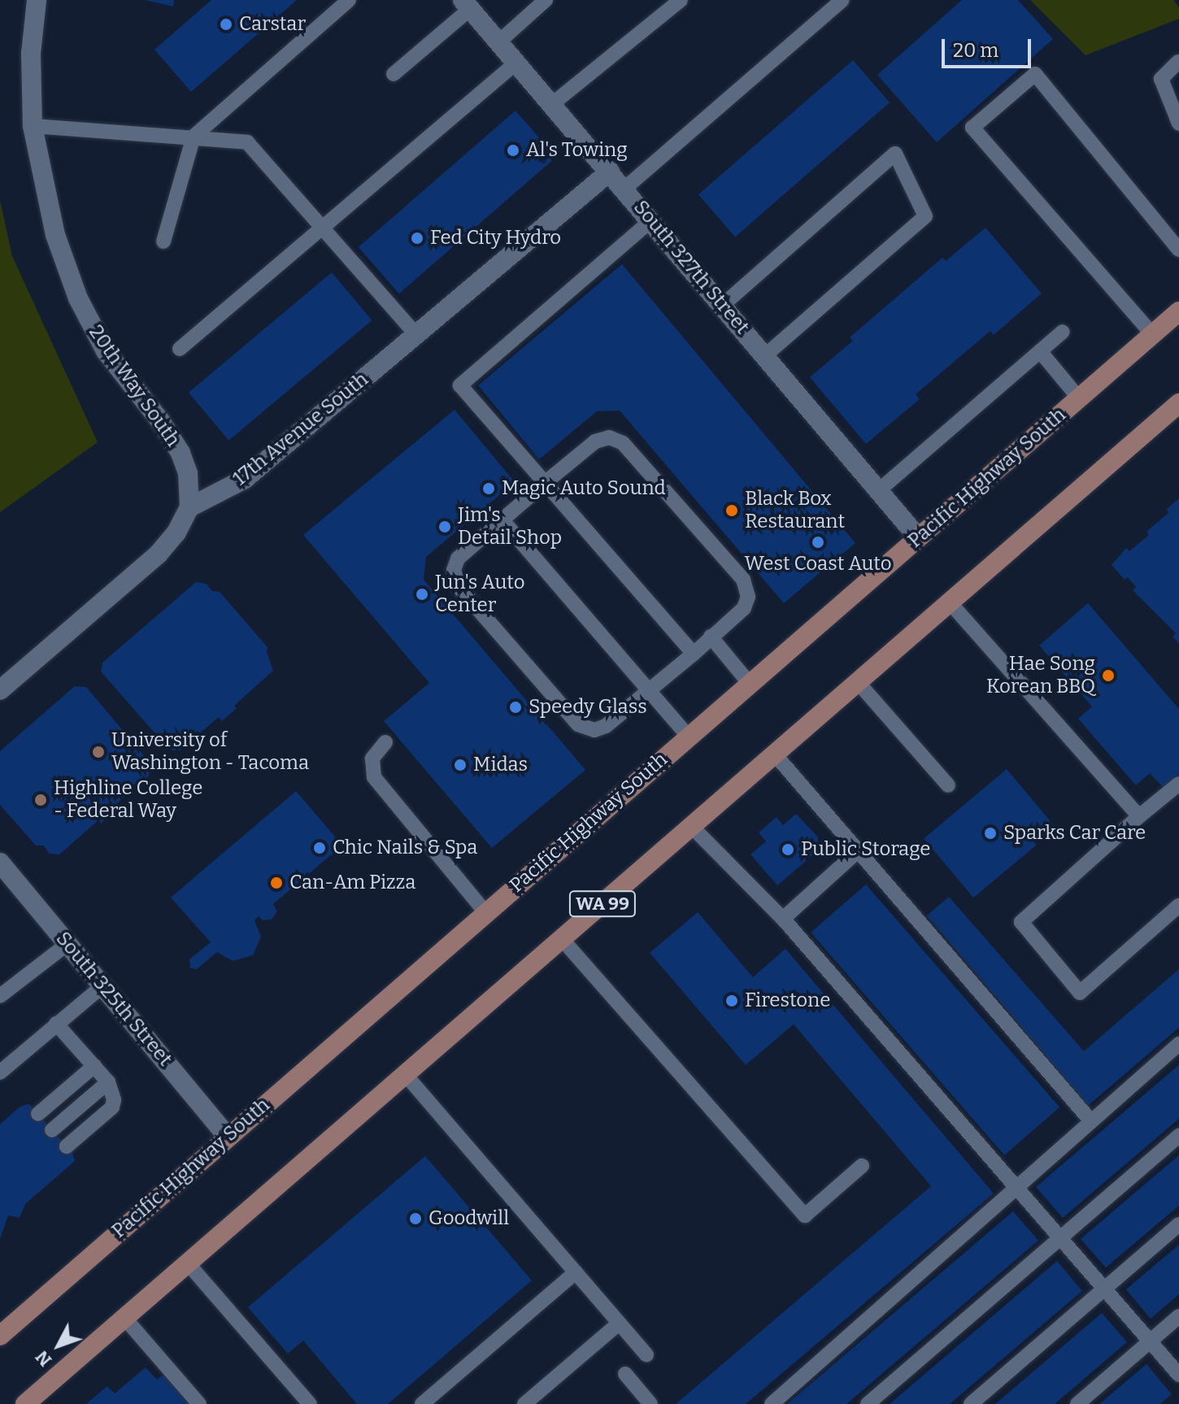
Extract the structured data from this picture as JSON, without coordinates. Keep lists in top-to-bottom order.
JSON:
{
  "streets": {
    "main road": ["Pacific Highway South", "WA 99"],
    "street": [
      "South 327th Street",
      "20th Way South",
      "17th Avenue South",
      "South 325th Street"
    ]
  },
  "crossings": [
    ["South 327th Street", "17th Avenue South"],
    ["South 327th Street", "Pacific Highway South"],
    ["20th Way South", "17th Avenue South"],
    ["Pacific Highway South", "South 325th Street"]
  ],
  "places": [
    "Carstar",
    "Al's Towing",
    "Fed City Hydro",
    "Magic Auto Sound",
    "Black Box Restaurant",
    "Jim's Detail Shop",
    "West Coast Auto",
    "Jun's Auto Center",
    "Hae Song Korean BBQ",
    "Speedy Glass",
    "University of Washington - Tacoma",
    "Midas",
    "Highline College - Federal Way",
    "Sparks Car Care",
    "Chic Nails & Spa",
    "Public Storage",
    "Can-Am Pizza",
    "Firestone",
    "Goodwill"
  ],
  "scale_bar": "20 m",
  "north": "bottom left"
}
